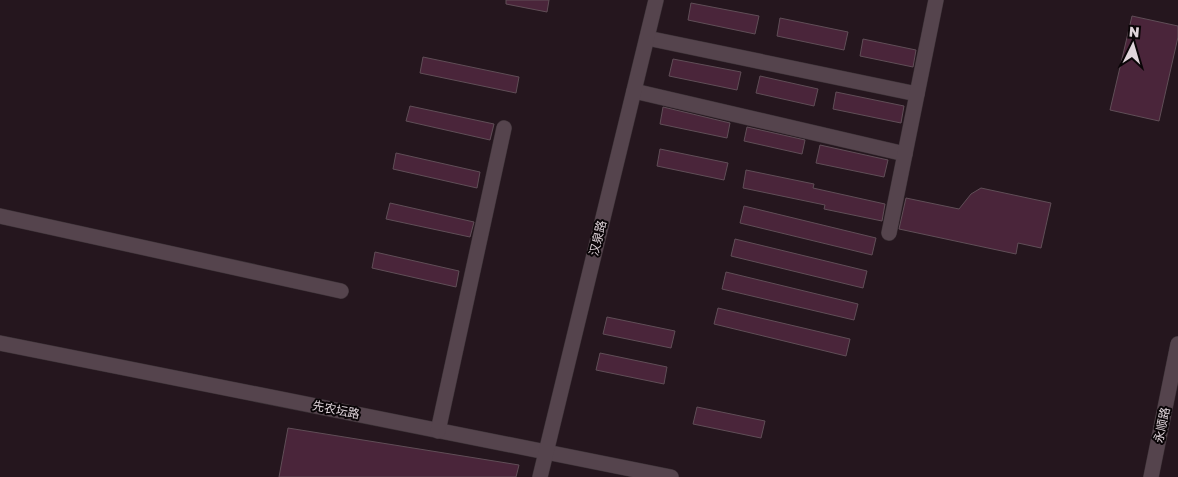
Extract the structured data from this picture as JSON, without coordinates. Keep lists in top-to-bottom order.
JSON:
{
  "streets": {
    "street": ["汉泉路", "先农坛路", "永顺路"]
  },
  "crossings": [
    ["汉泉路", "先农坛路"]
  ],
  "north": "top"
}
